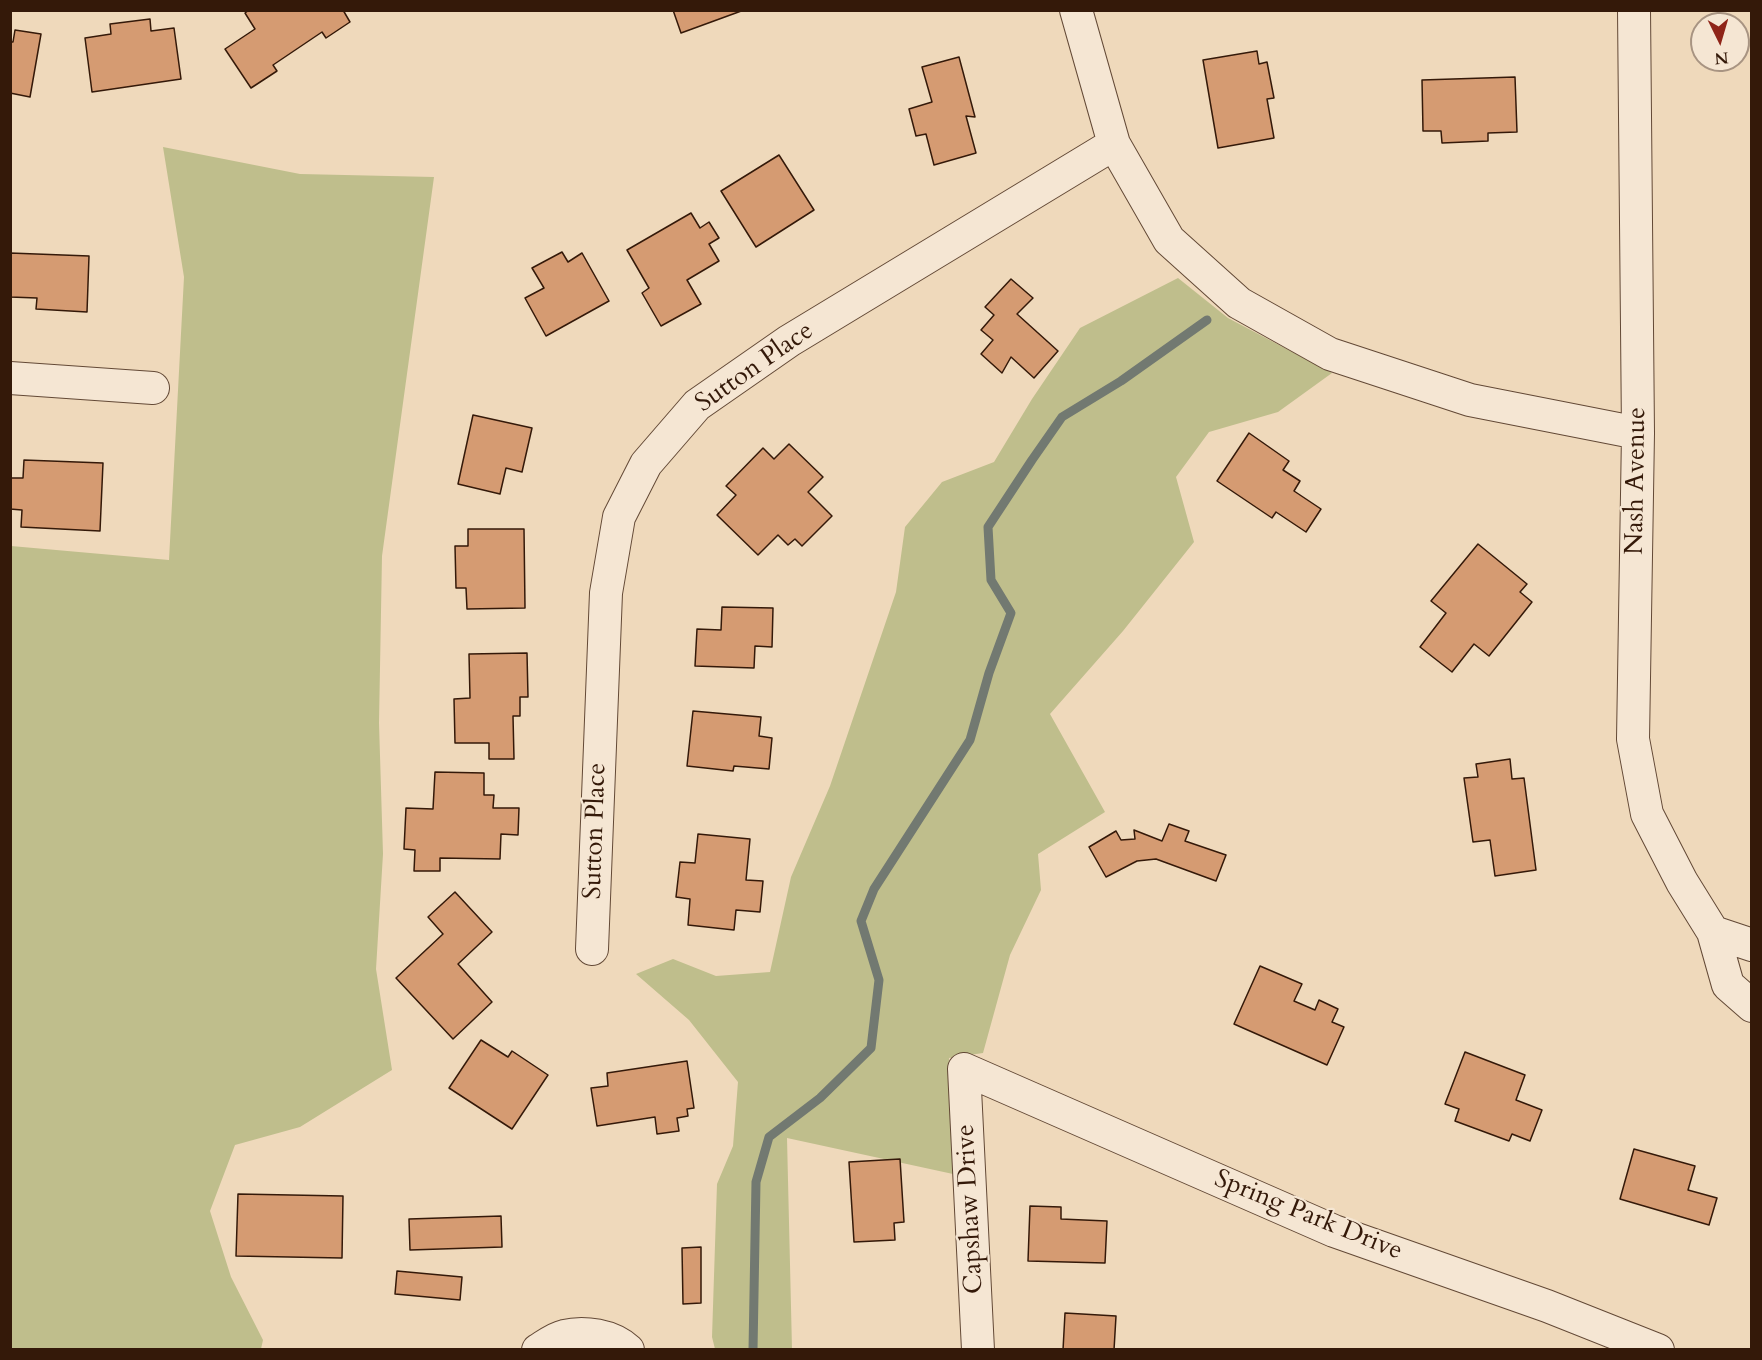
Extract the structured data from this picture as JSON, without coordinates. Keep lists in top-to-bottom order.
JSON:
{
  "streets": {
    "street": [
      "Sutton Place",
      "Nash Avenue",
      "Capshaw Drive",
      "Spring Park Drive"
    ]
  },
  "crossings": [
    ["Capshaw Drive", "Spring Park Drive"]
  ],
  "north": "bottom"
}
